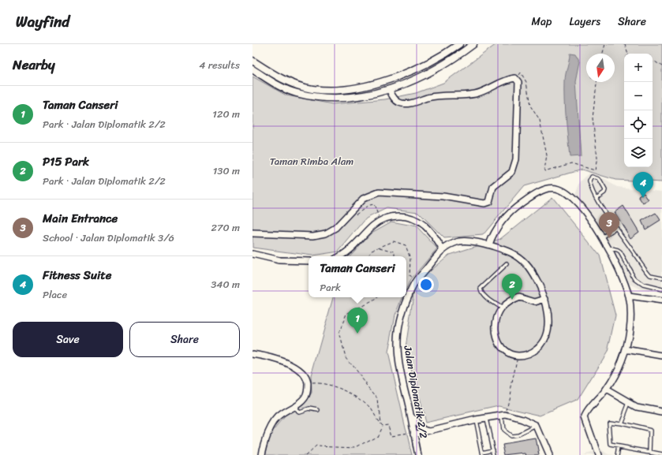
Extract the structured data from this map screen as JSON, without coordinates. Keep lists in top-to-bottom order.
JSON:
{
  "streets": {
    "street": ["Jalan Diplomatik 2/2"]
  },
  "parks": ["Taman Rimba Alam"],
  "north": "bottom",
  "page": {
    "header": "Wayfind",
    "nav": ["Map", "Layers", "Share"],
    "heading": ["Nearby", "4 results"],
    "map_buttons": ["+", "−"],
    "list": [
      {
        "mark": "1",
        "name": "Taman Canseri",
        "note": "Park · Jalan Diplomatik 2/2",
        "value": "120 m"
      },
      {
        "mark": "2",
        "name": "P15 Park",
        "note": "Park · Jalan Diplomatik 2/2",
        "value": "130 m"
      },
      {
        "mark": "3",
        "name": "Main Entrance",
        "note": "School · Jalan Diplomatik 3/6",
        "value": "270 m"
      },
      {
        "mark": "4",
        "name": "Fitness Suite",
        "note": "Place",
        "value": "340 m"
      }
    ],
    "pins": [
      "4",
      "3",
      "2",
      "1"
    ],
    "popup": ["Taman Canseri", "Park"],
    "buttons": ["Save", "Share"]
  }
}
